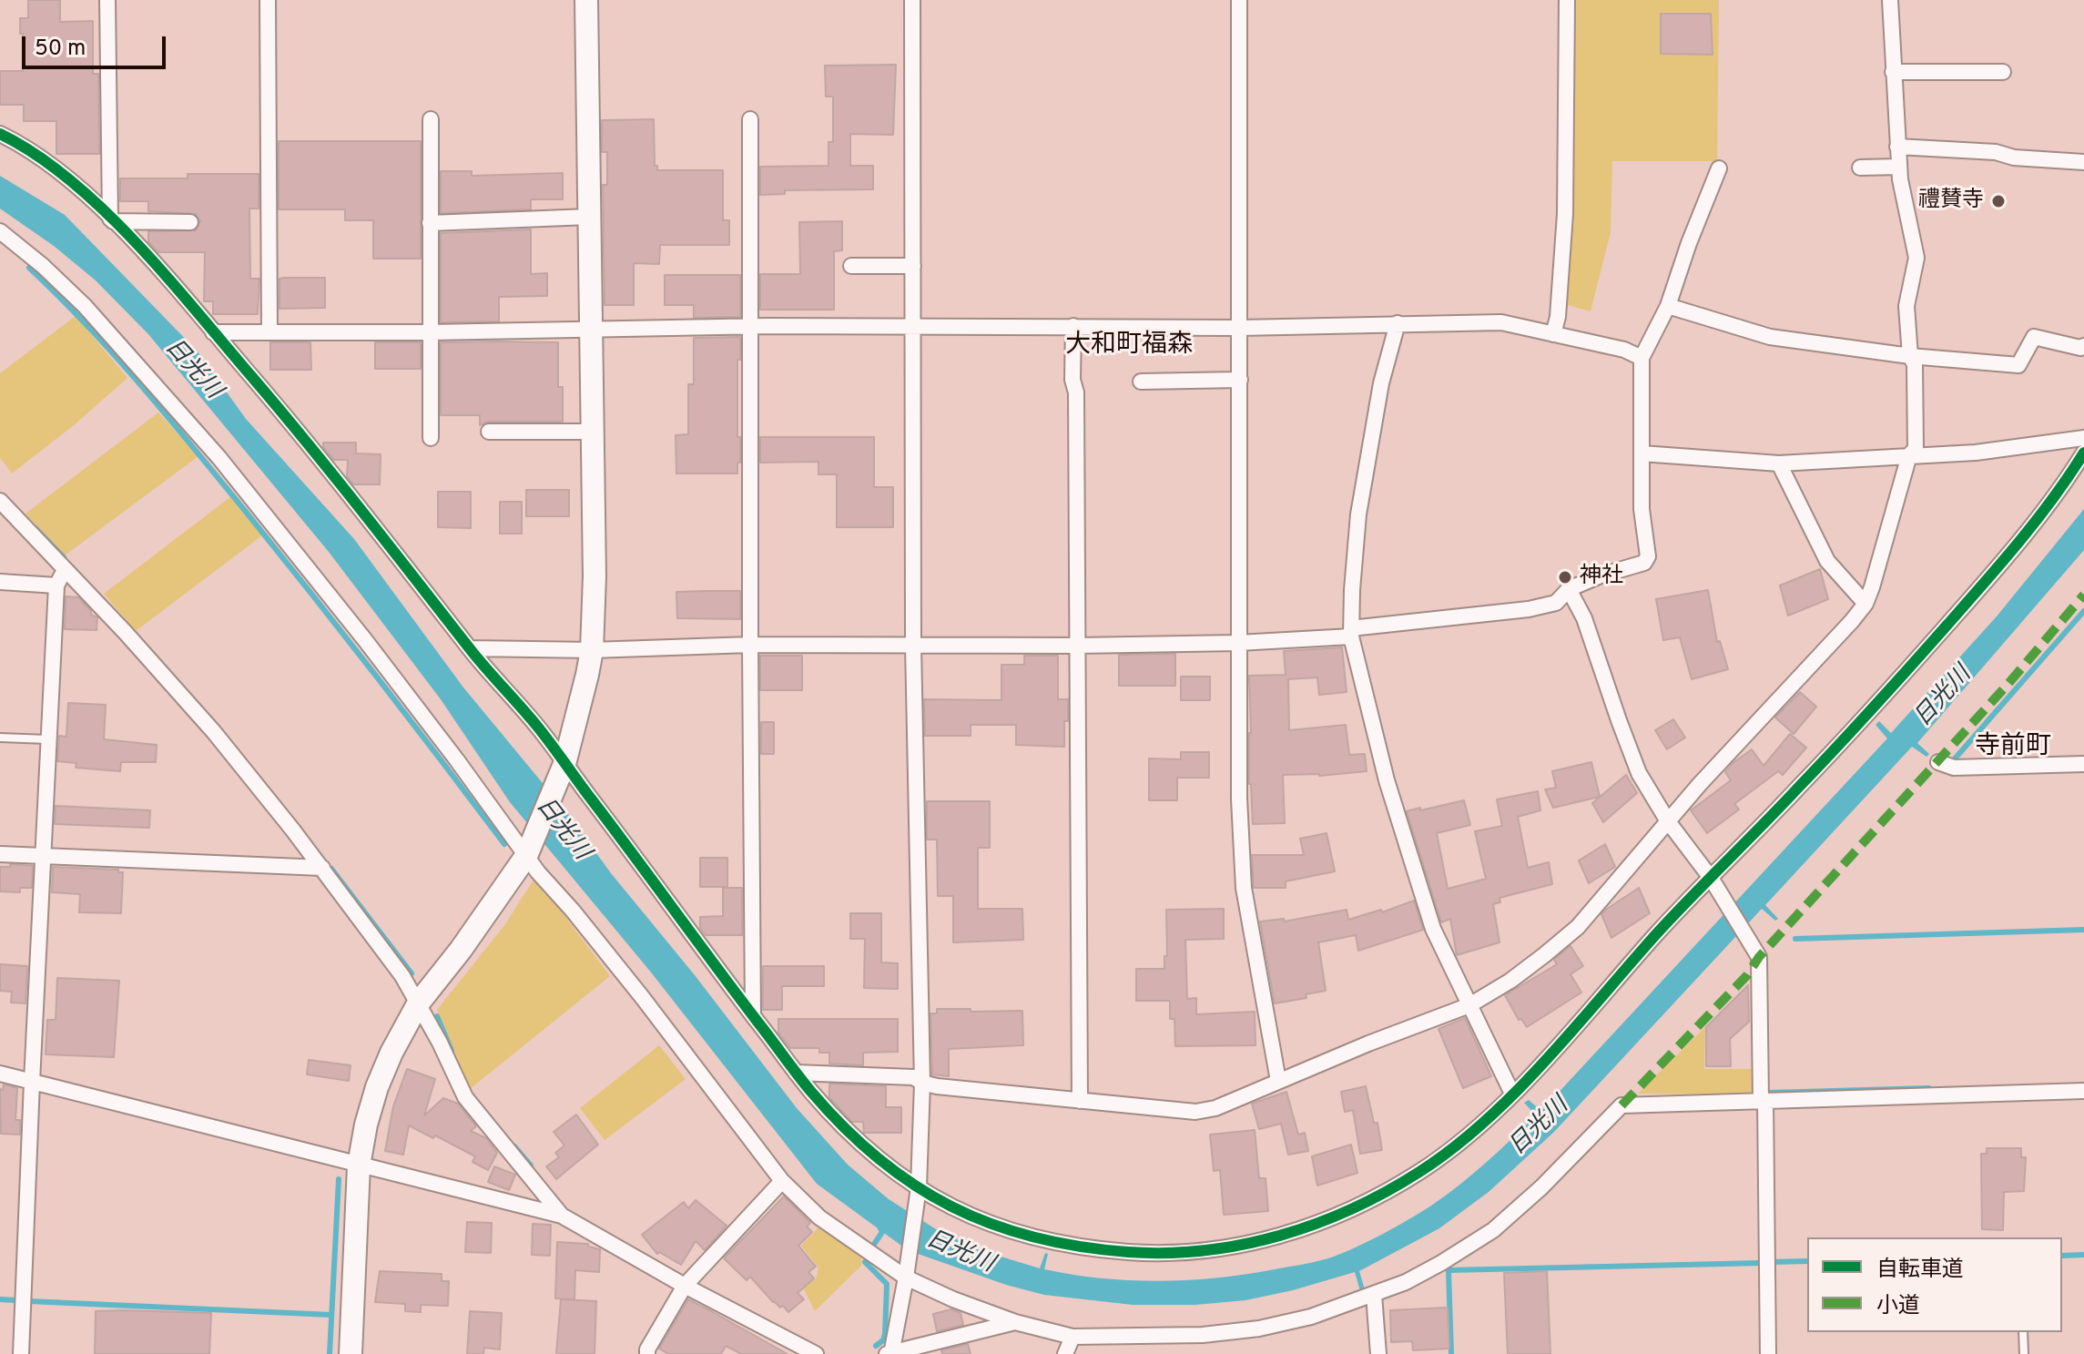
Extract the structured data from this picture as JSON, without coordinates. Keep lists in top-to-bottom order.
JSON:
{
  "districts": ["大和町福森", "寺前町"],
  "water": ["日光川"],
  "places": ["禮賛寺", "神社"],
  "legend": ["自転車道", "小道"],
  "scale_bar": "50 m"
}
